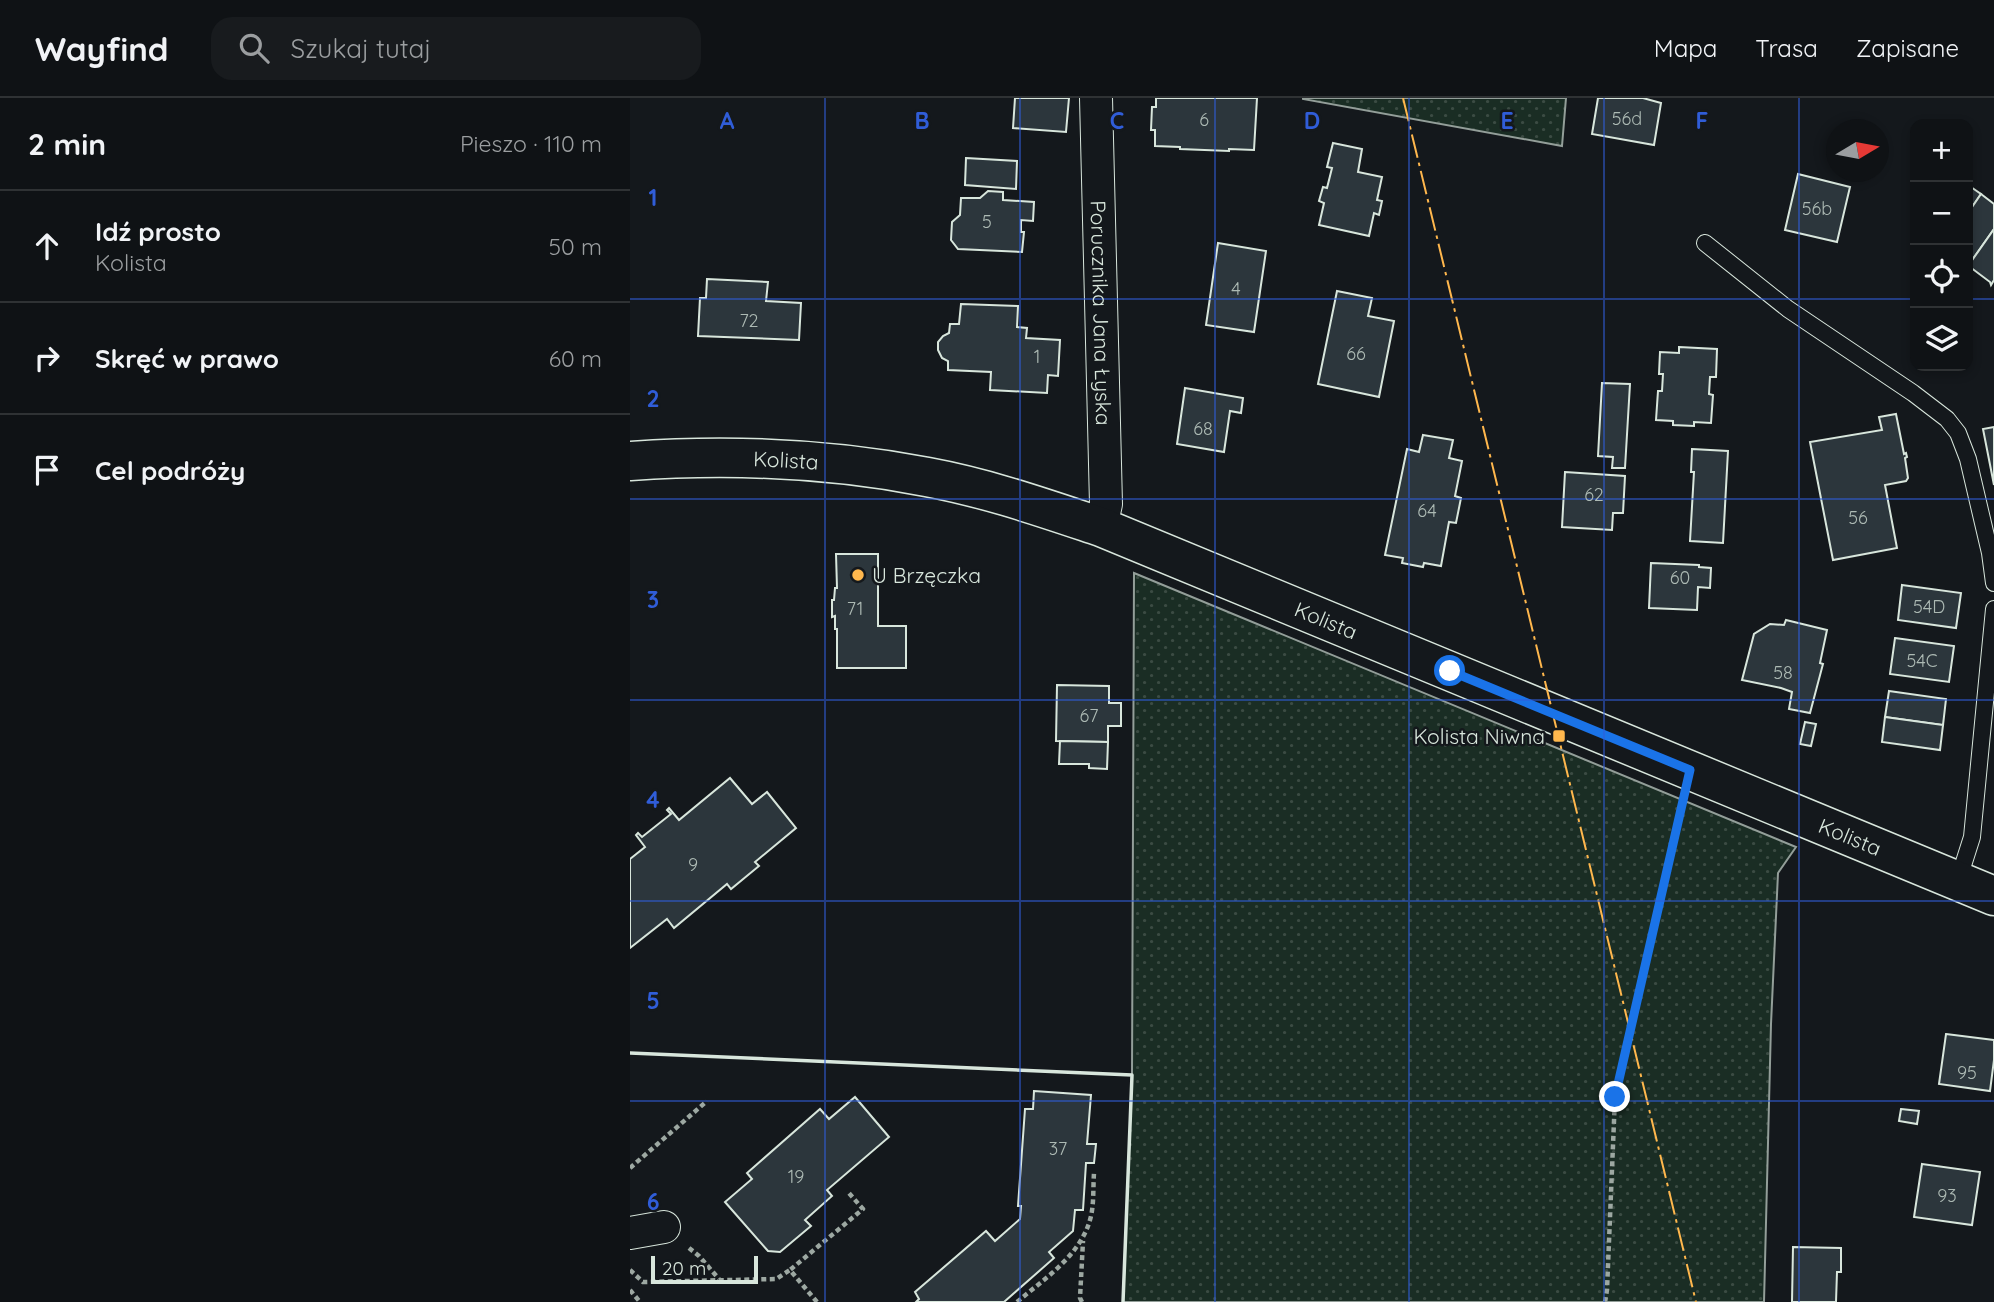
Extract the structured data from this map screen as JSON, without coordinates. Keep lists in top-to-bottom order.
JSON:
{
  "streets": {
    "street": ["Porucznika Jana Łyska", "Kolista"]
  },
  "crossings": [
    ["Porucznika Jana Łyska", "Kolista"]
  ],
  "places": {
    "other": ["U Brzęczka"],
    "transit": ["Kolista Niwna"]
  },
  "house_numbers": [
    "56d",
    "6",
    "56b",
    "5",
    "4",
    "72",
    "66",
    "1",
    "68",
    "62",
    "64",
    "56",
    "60",
    "54D",
    "71",
    "54C",
    "58",
    "67",
    "9",
    "95",
    "37",
    "19",
    "93"
  ],
  "scale_bar": "20 m",
  "north": "right",
  "page": {
    "header": "Wayfind",
    "search": "Szukaj tutaj",
    "nav": ["Mapa", "Trasa", "Zapisane"],
    "heading": ["2 min", "Pieszo · 110 m"],
    "map_buttons": ["+", "−"],
    "list": [
      ["Idź prosto", "Kolista", "50 m"],
      ["Skręć w prawo", "60 m"],
      "Cel podróży"
    ],
    "scale": "20 m"
  },
  "grid": {
    "columns": [
      "A",
      "B",
      "C",
      "D",
      "E",
      "F"
    ],
    "rows": [
      "1",
      "2",
      "3",
      "4",
      "5",
      "6"
    ]
  }
}
